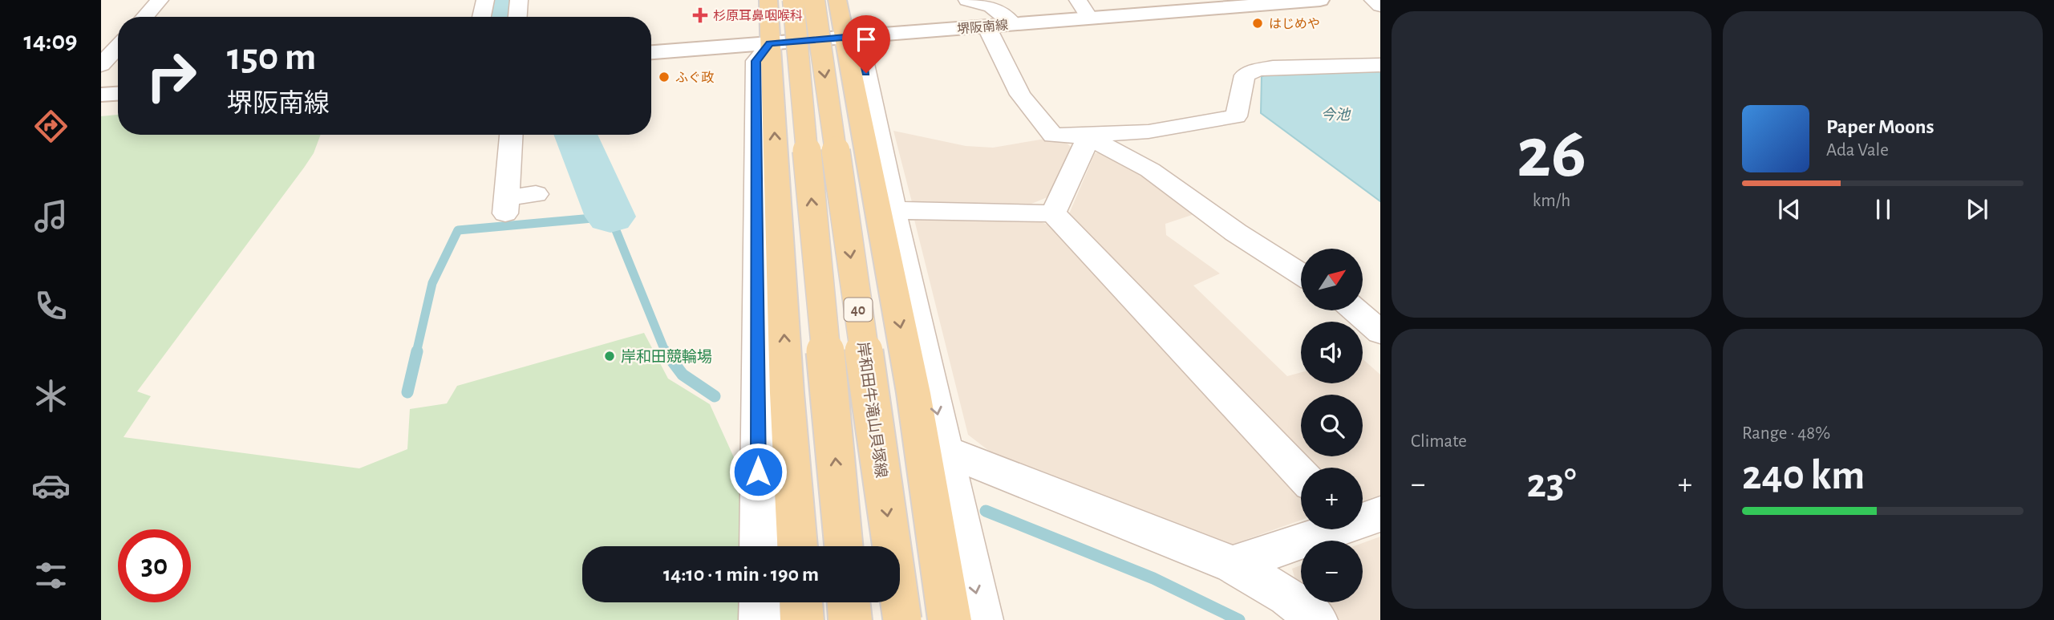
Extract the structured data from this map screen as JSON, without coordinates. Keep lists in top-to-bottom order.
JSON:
{
  "streets": {
    "main road": ["堺阪南線", "40", "岸和田牛滝山貝塚線"]
  },
  "water": ["今池"],
  "places": {
    "health": ["杉原耳鼻咽喉科"],
    "other": ["はじめや", "ふぐ政", "岸和田競輪場"]
  },
  "north": "top right",
  "page": {
    "tabs": "14:09",
    "tile": [
      ["26", "km/h"],
      "Climate",
      ["Range · 48%", "240 km"]
    ],
    "turn": ["150 m", "堺阪南線"],
    "song": ["Paper Moons", "Ada Vale"],
    "map_buttons": ["+", "−"],
    "heat": ["−", "23°", "+"],
    "limit": "30",
    "trip": "14:10 · 1 min · 190 m"
  }
}
